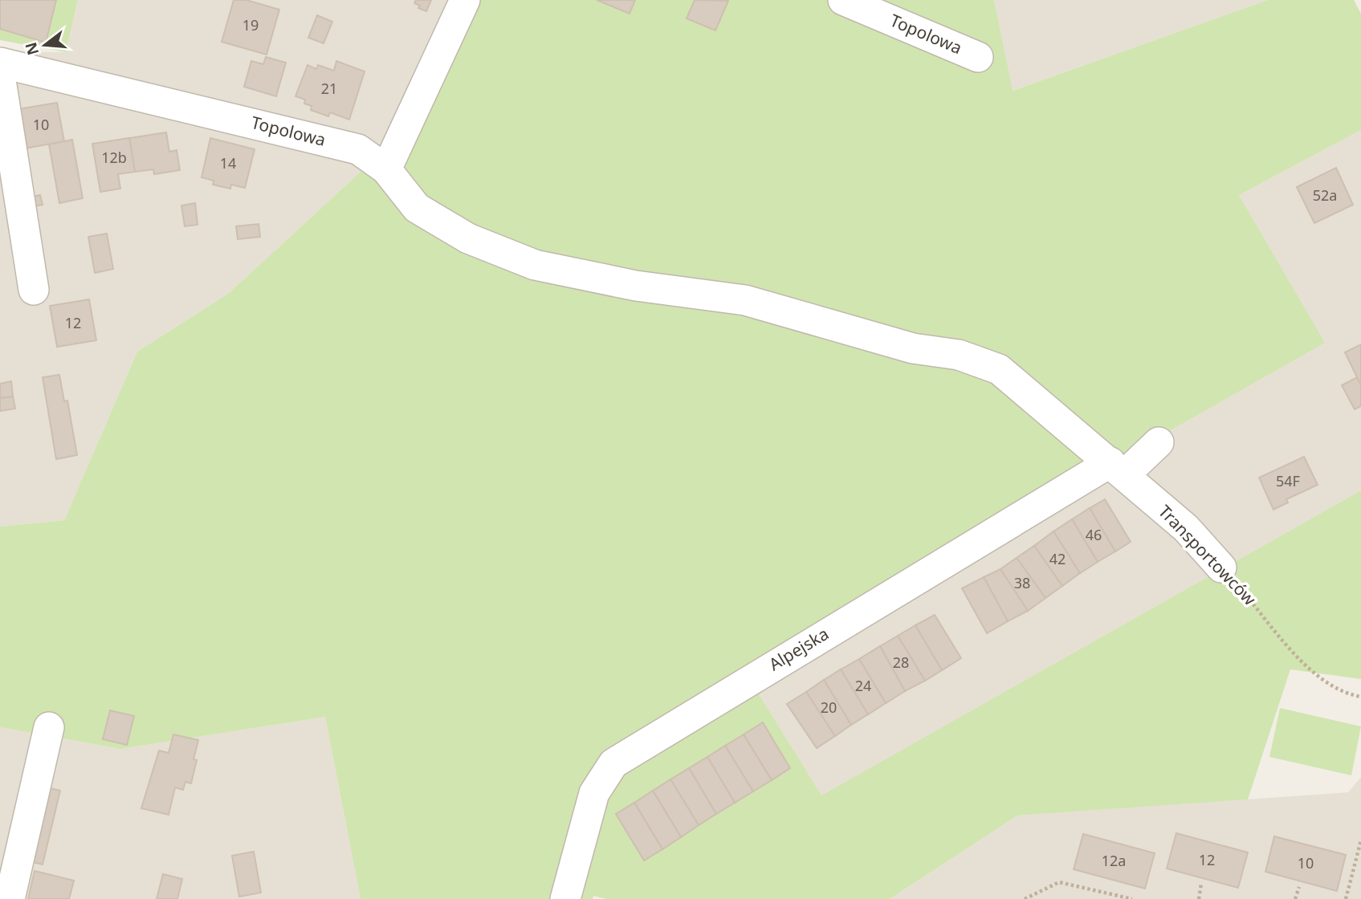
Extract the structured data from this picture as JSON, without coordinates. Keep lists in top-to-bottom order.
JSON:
{
  "streets": {
    "street": ["Topolowa", "Transportowców", "Alpejska"]
  },
  "crossings": [
    ["Topolowa", "Transportowców"],
    ["Transportowców", "Alpejska"]
  ],
  "house_numbers": [
    "19",
    "21",
    "10",
    "12b",
    "14",
    "52a",
    "12",
    "54F",
    "46",
    "42",
    "38",
    "28",
    "24",
    "20",
    "12",
    "12a",
    "10"
  ],
  "north": "left"
}
